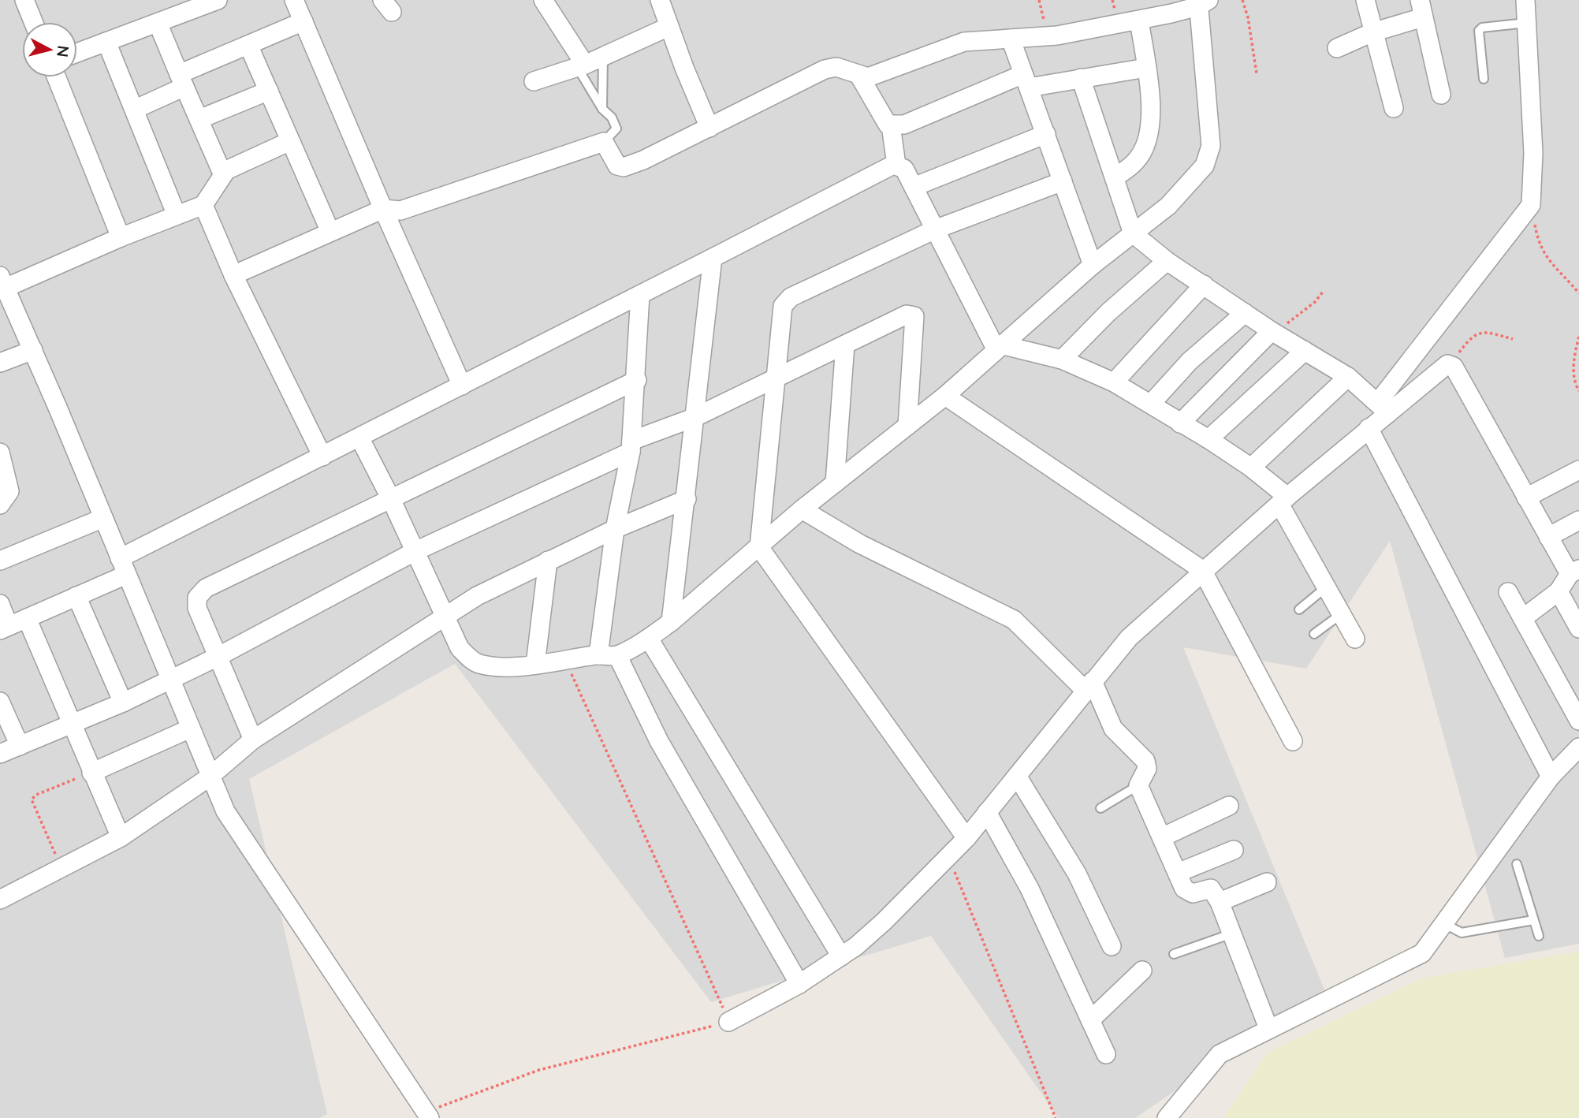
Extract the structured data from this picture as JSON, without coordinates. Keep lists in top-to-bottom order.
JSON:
{
  "north": "right"
}
